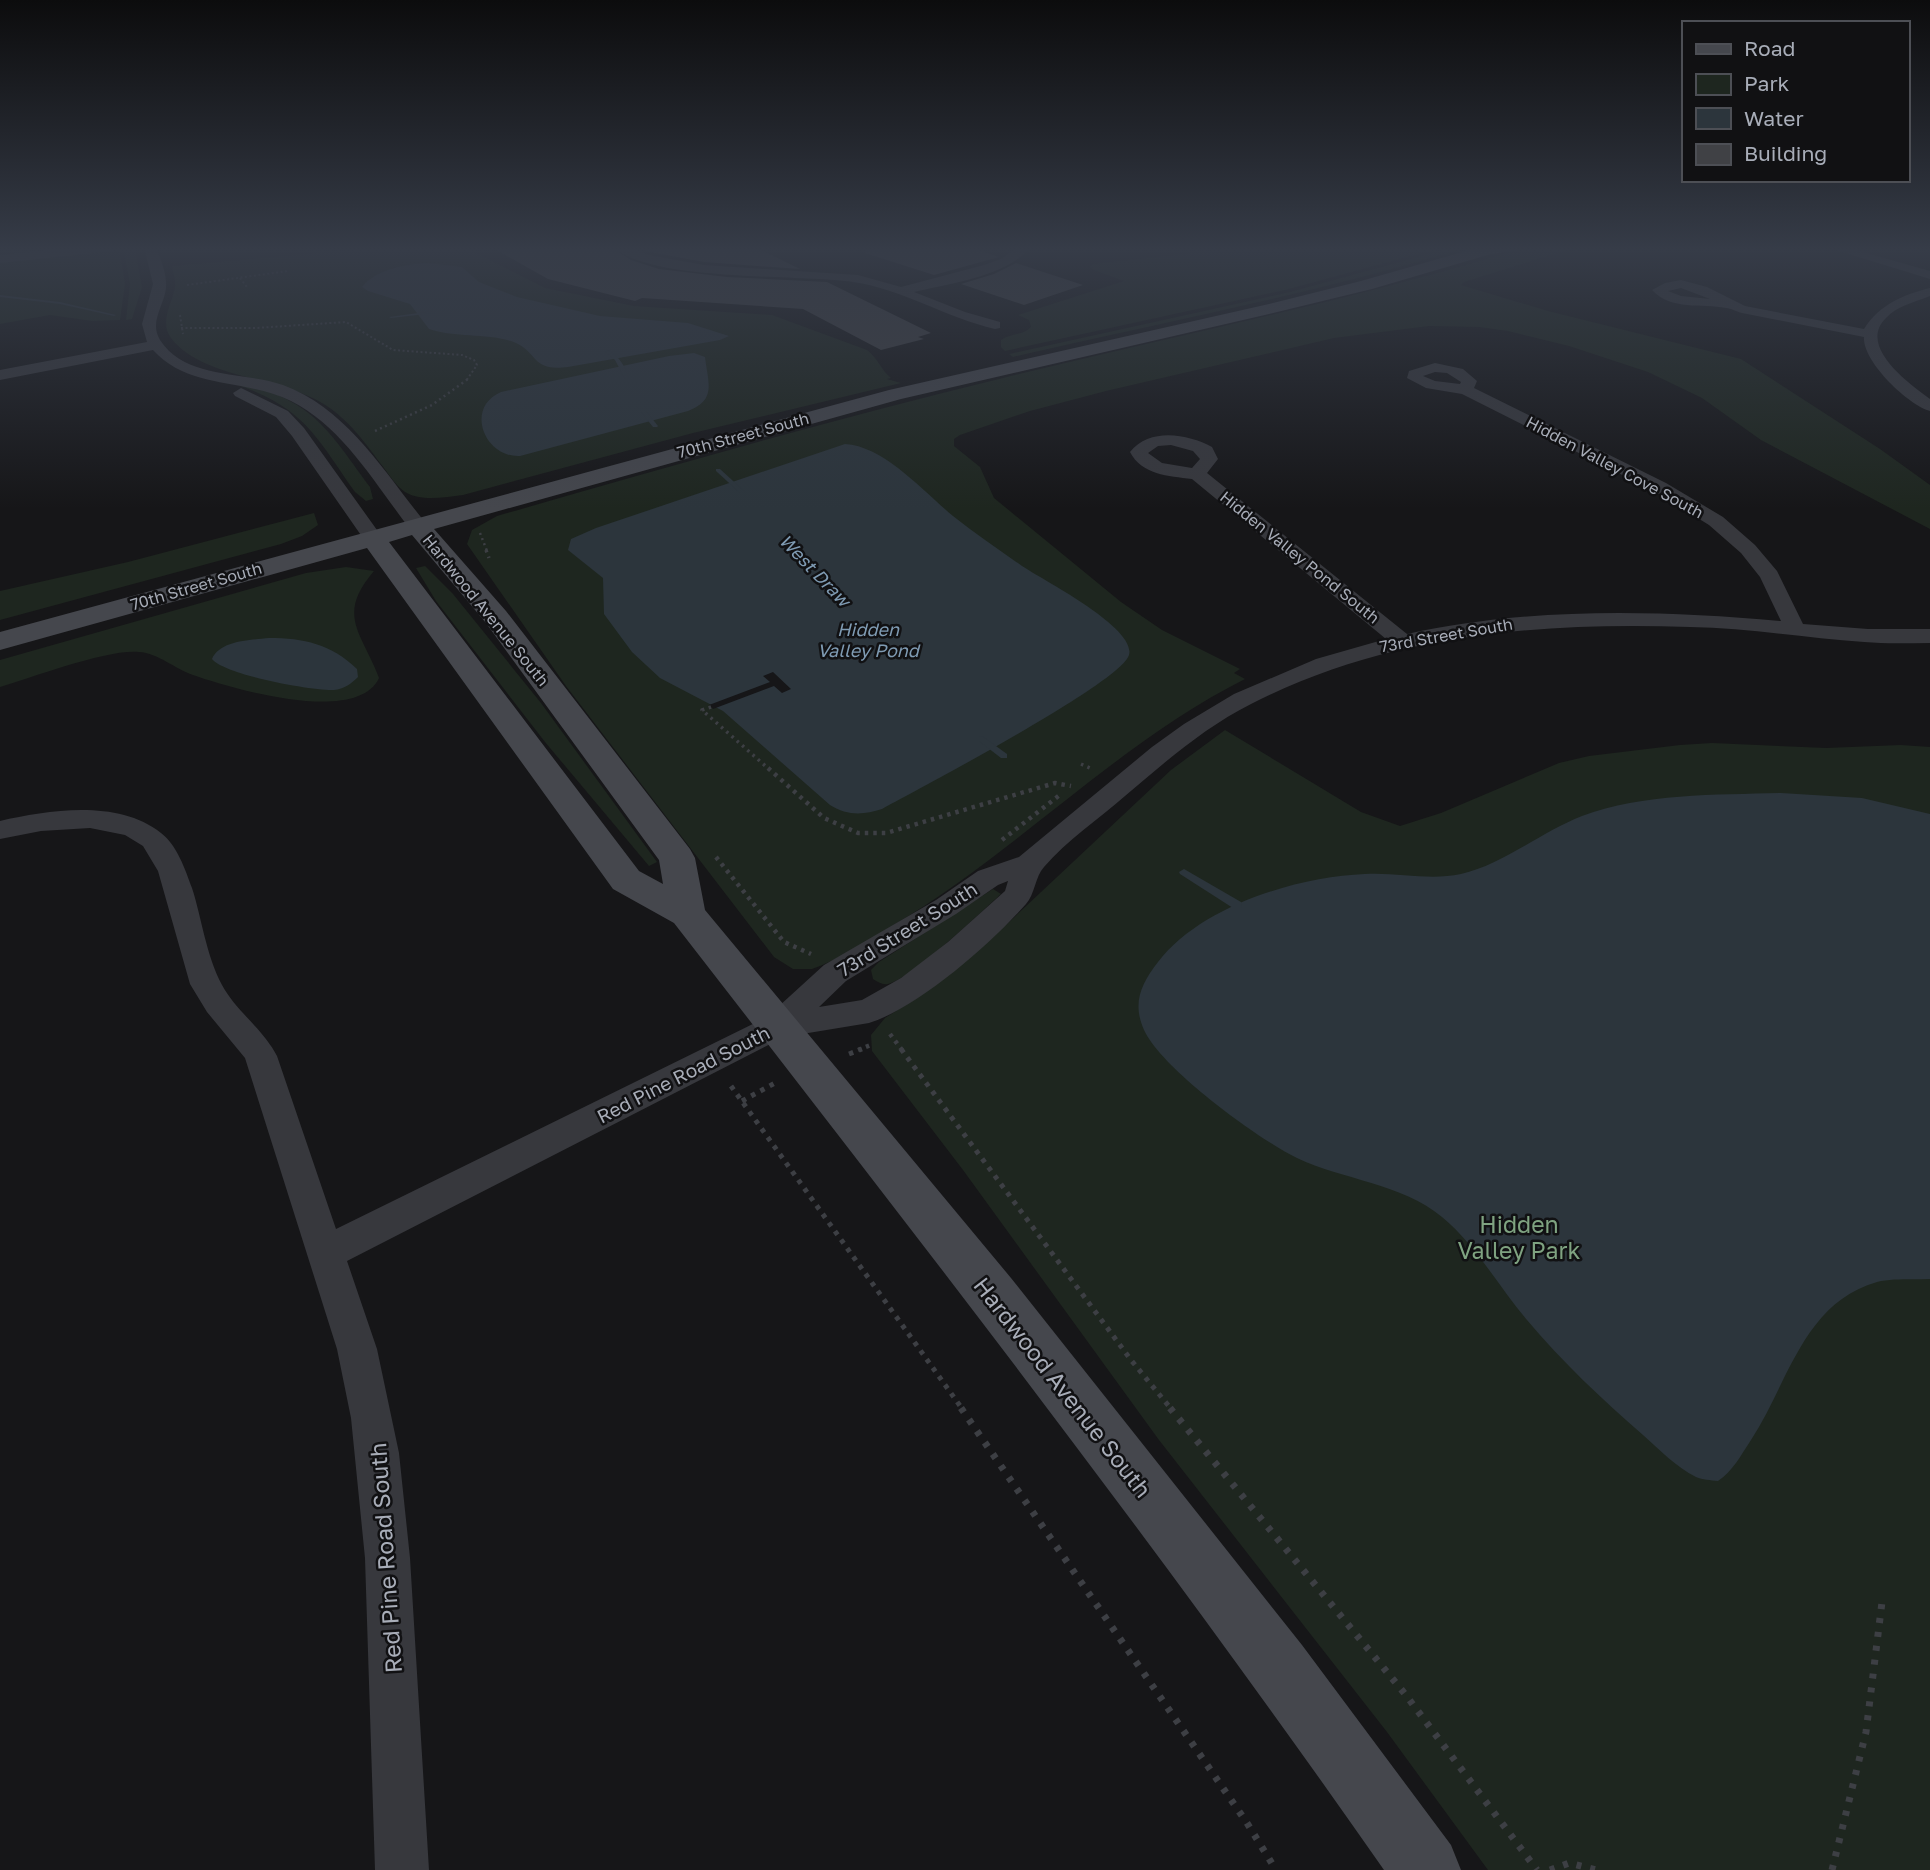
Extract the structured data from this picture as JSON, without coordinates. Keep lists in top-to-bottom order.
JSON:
{
  "streets": {
    "main road": ["70th Street South", "Hardwood Avenue South"],
    "street": [
      "Hidden Valley Cove South",
      "Hidden Valley Pond South",
      "73rd Street South",
      "Red Pine Road South"
    ]
  },
  "crossings": [
    ["70th Street South", "Hardwood Avenue South"],
    ["Hidden Valley Cove South", "73rd Street South"],
    ["Hidden Valley Pond South", "73rd Street South"],
    ["Hardwood Avenue South", "73rd Street South"],
    ["Hardwood Avenue South", "Red Pine Road South"],
    ["73rd Street South", "Red Pine Road South"]
  ],
  "water": ["West Draw", "Hidden Valley Pond"],
  "parks": ["Hidden Valley Park"],
  "legend": [
    "Road",
    "Park",
    "Water",
    "Building"
  ]
}
